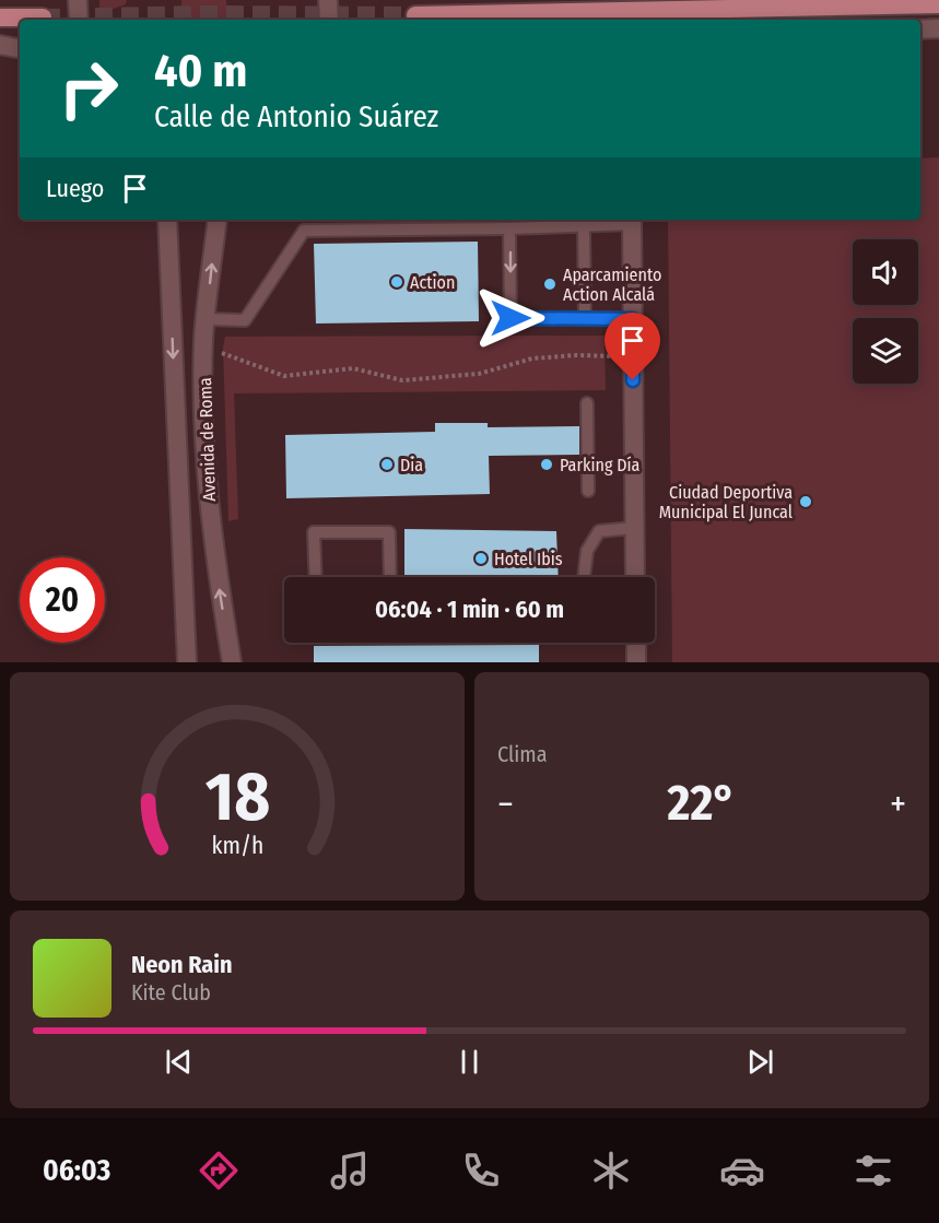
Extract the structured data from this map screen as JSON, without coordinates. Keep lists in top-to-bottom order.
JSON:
{
  "streets": {
    "street": ["Avenida de Roma"]
  },
  "places": [
    "Action",
    "Aparcamiento Action Alcalá",
    "Dia",
    "Parking Día",
    "Ciudad Deportiva Municipal El Juncal",
    "Hotel Ibis"
  ],
  "page": {
    "turn": ["40 m", "Calle de Antonio Suárez"],
    "then": "Luego",
    "limit": "20",
    "trip": "06:04 · 1 min · 60 m",
    "tile": "Clima",
    "heat": ["−", "22°", "+"],
    "song": ["Neon Rain", "Kite Club"],
    "tabs": "06:03",
    "gauge": ["18", "km/h"]
  }
}
